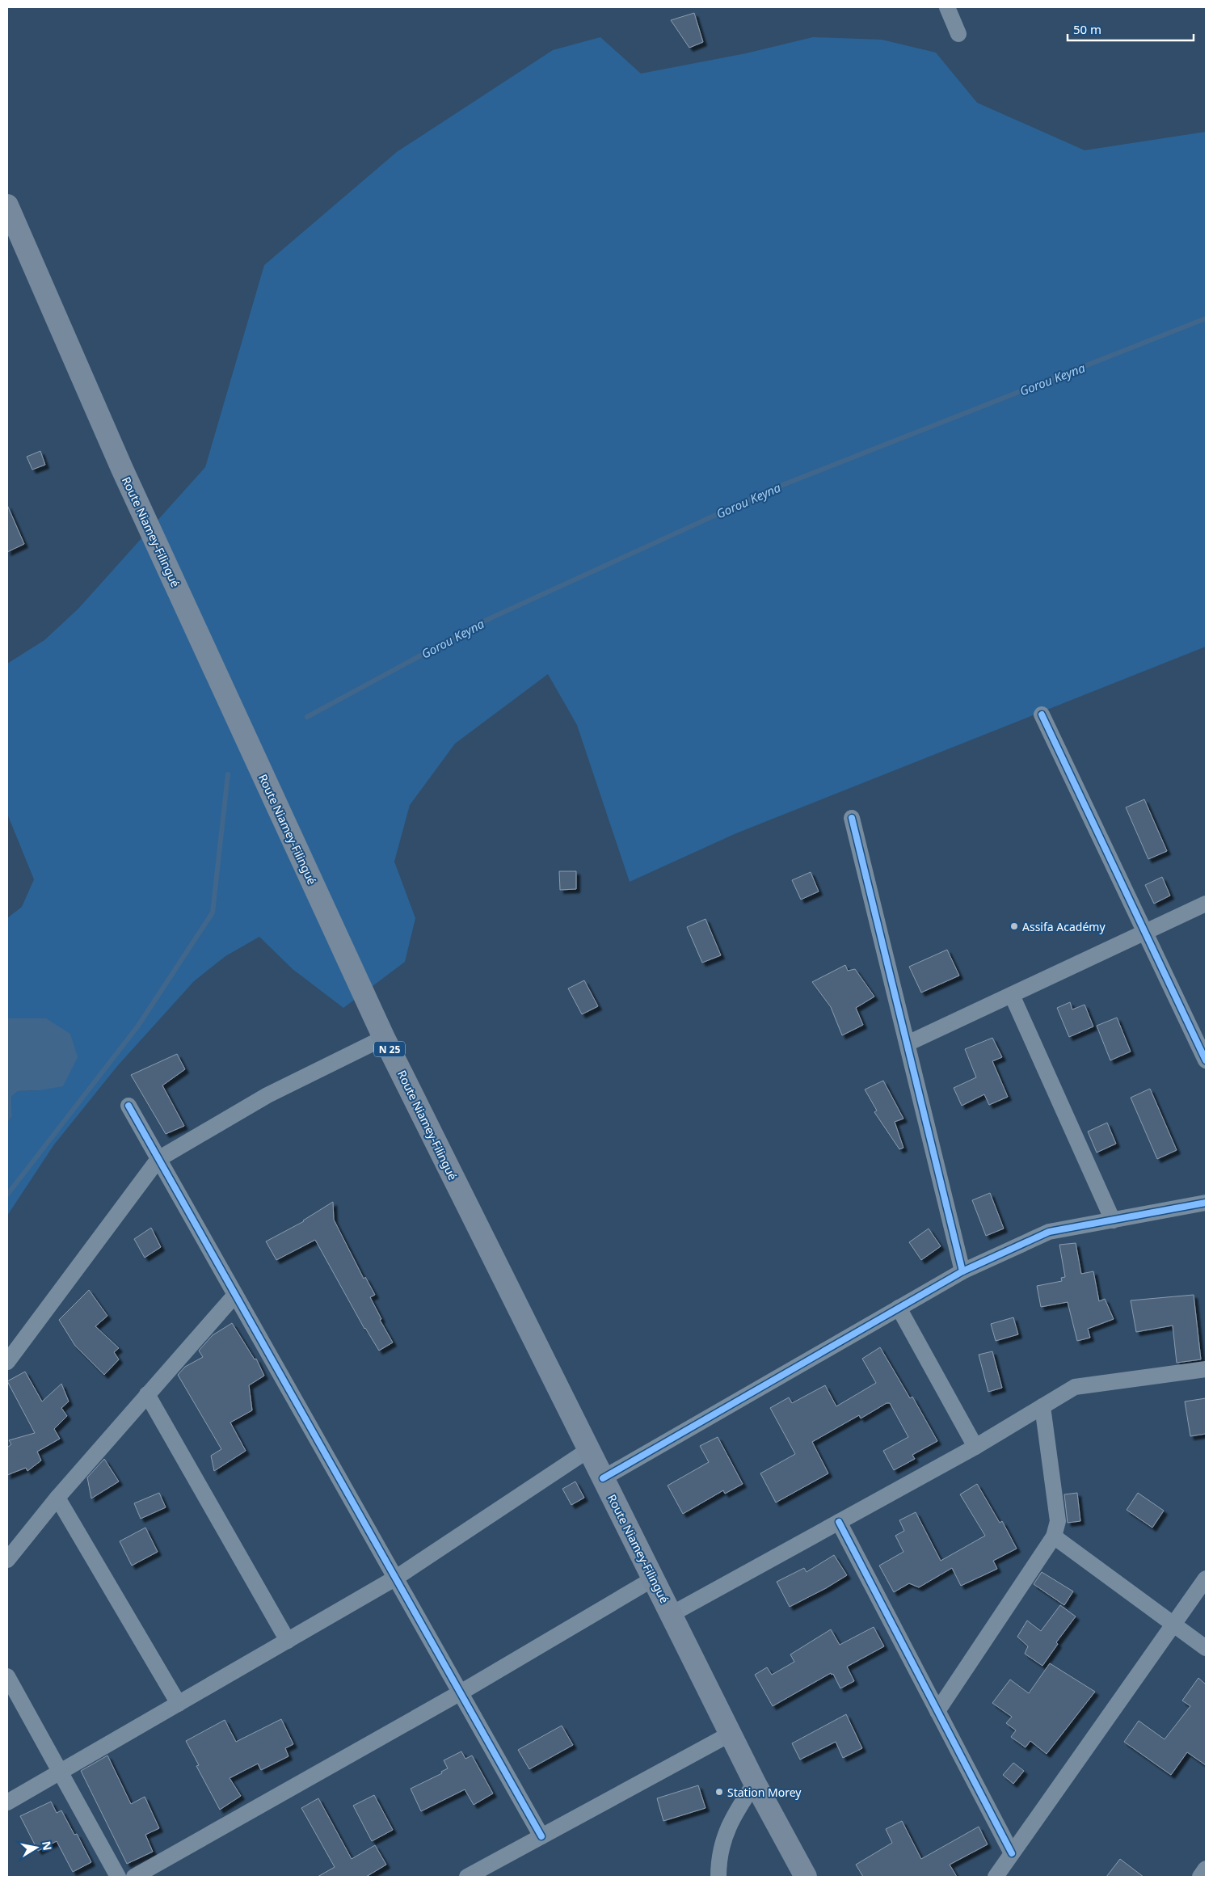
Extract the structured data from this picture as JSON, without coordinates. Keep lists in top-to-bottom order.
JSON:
{
  "streets": {
    "main road": ["Route Niamey-Filingué", "N 25"]
  },
  "water": ["Gorou Keyna"],
  "places": ["Assifa Académy", "Station Morey"],
  "scale_bar": "50 m",
  "north": "right"
}
